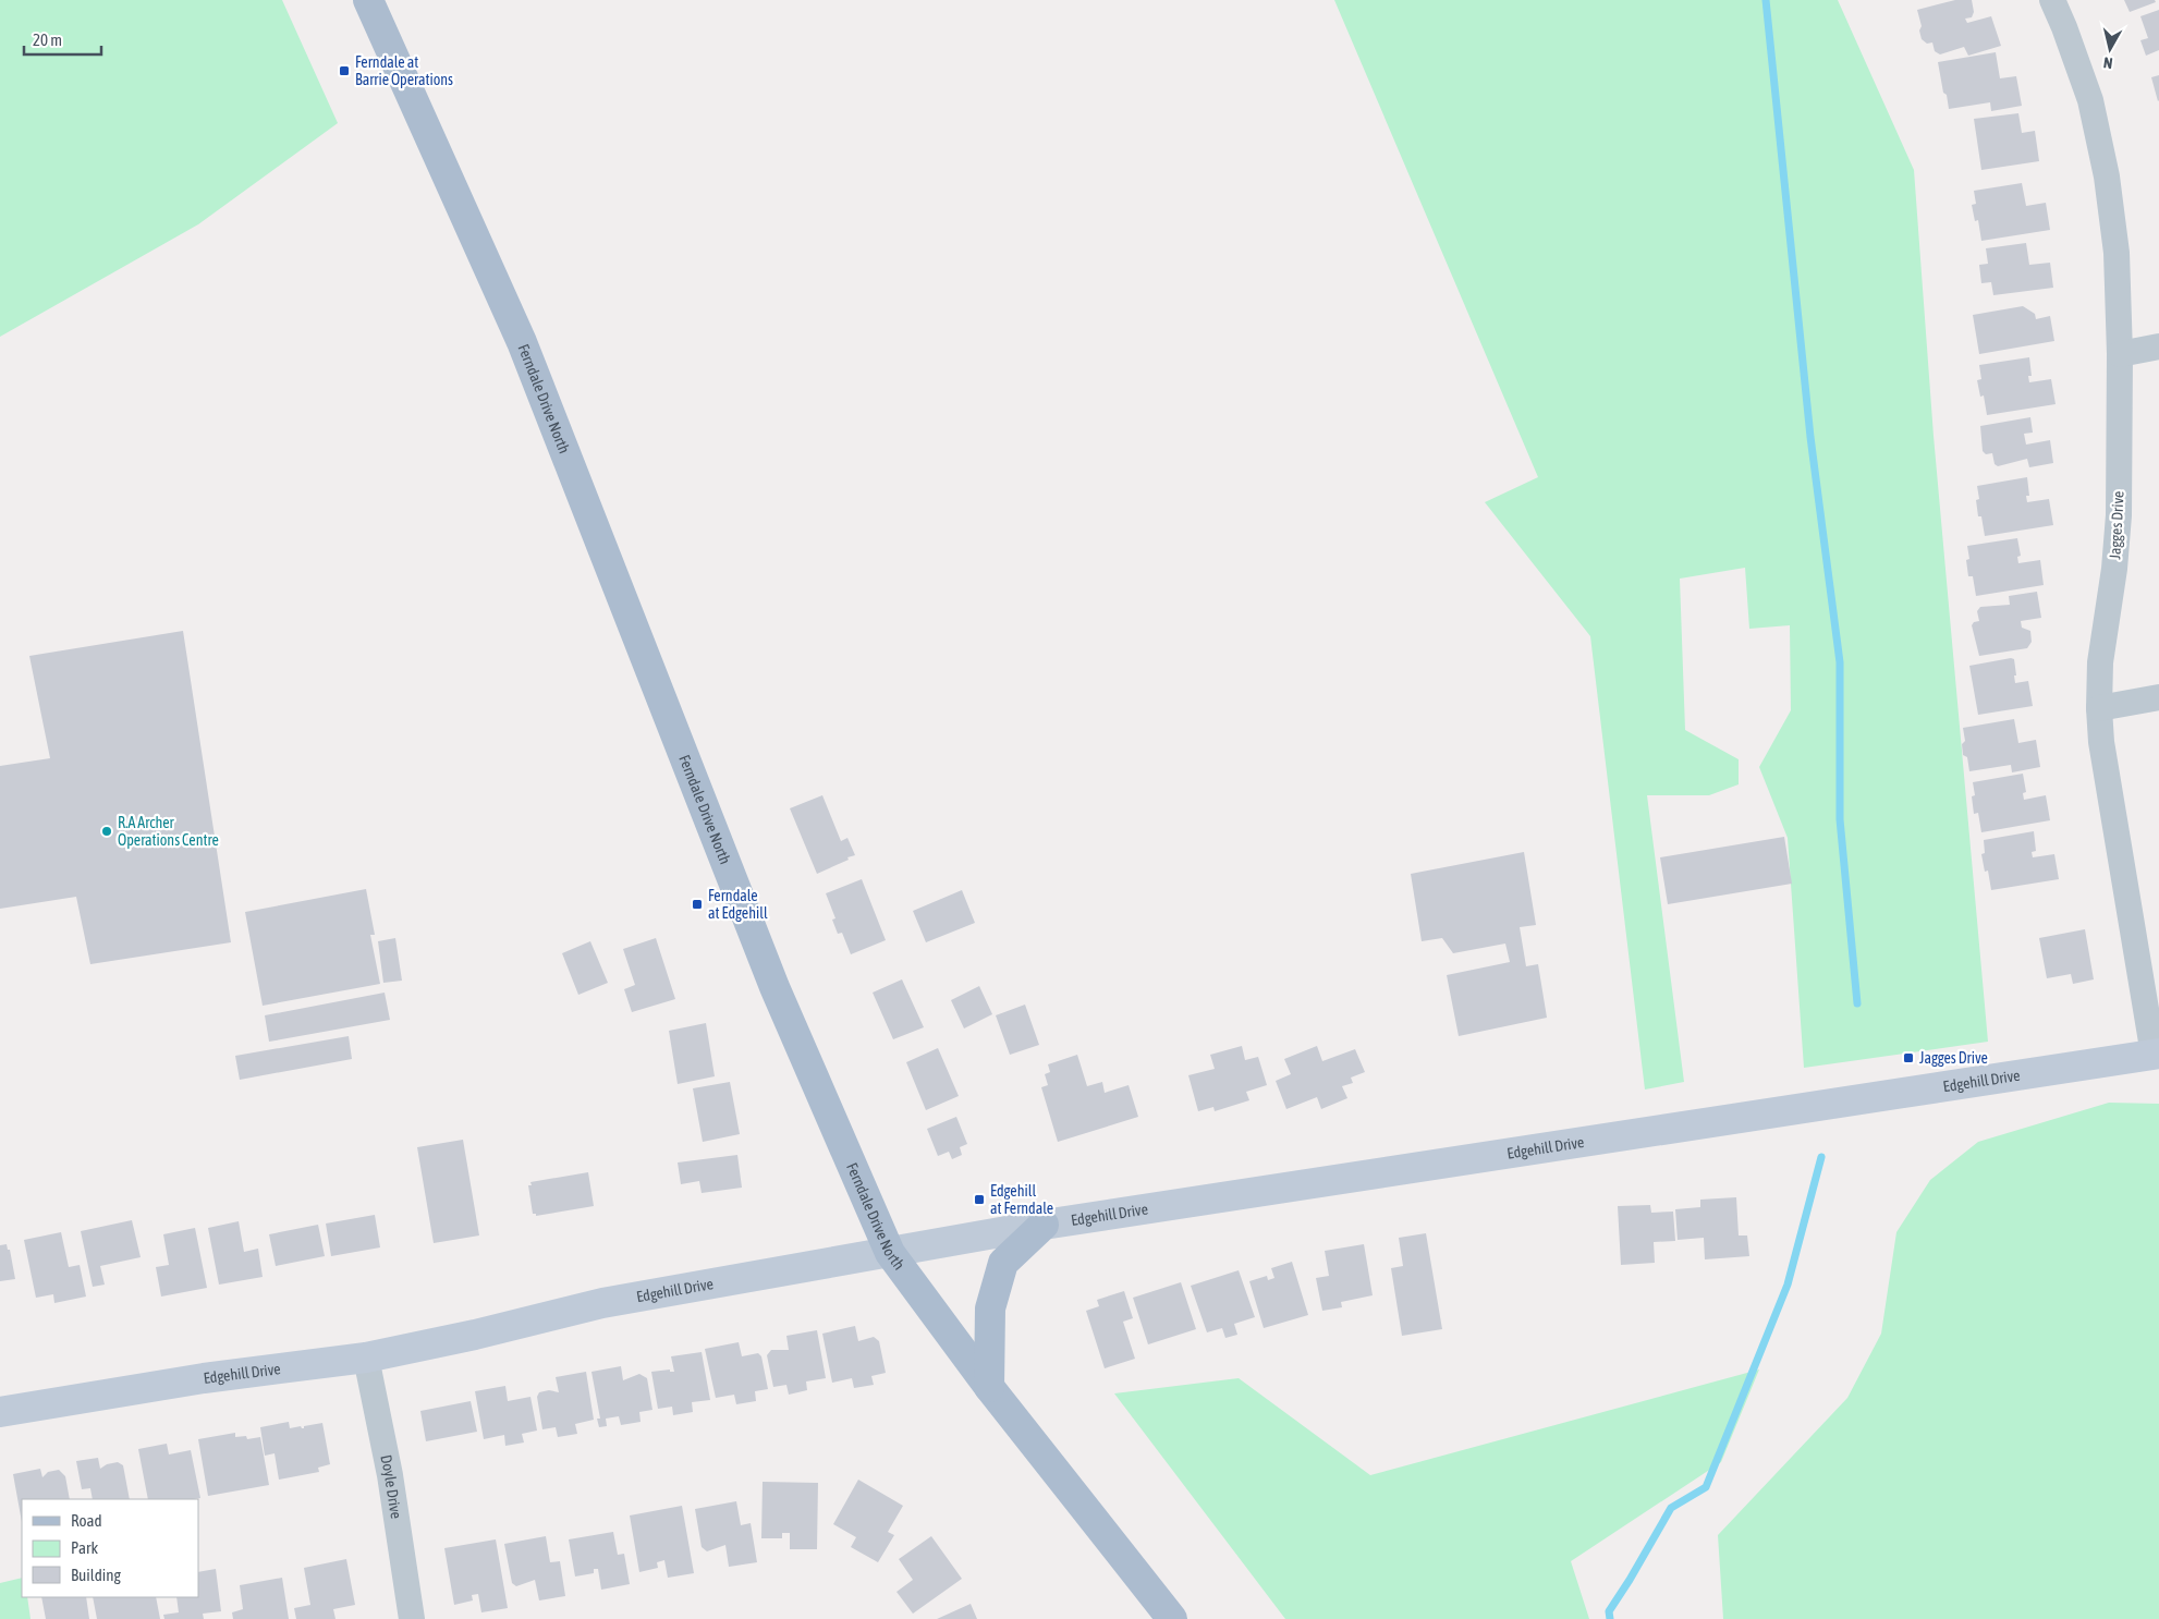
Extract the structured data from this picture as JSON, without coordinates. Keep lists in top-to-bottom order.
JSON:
{
  "streets": {
    "main road": ["Ferndale Drive North"],
    "street": ["Jagges Drive", "Edgehill Drive", "Doyle Drive"]
  },
  "crossings": [
    ["Ferndale Drive North", "Edgehill Drive"],
    ["Jagges Drive", "Edgehill Drive"],
    ["Edgehill Drive", "Doyle Drive"]
  ],
  "places": {
    "transit": [
      "Ferndale at Barrie Operations",
      "Ferndale at Edgehill",
      "Jagges Drive",
      "Edgehill at Ferndale"
    ],
    "other": ["R.A Archer Operations Centre"]
  },
  "legend": ["Road", "Park", "Building"],
  "scale_bar": "20 m",
  "north": "bottom"
}
